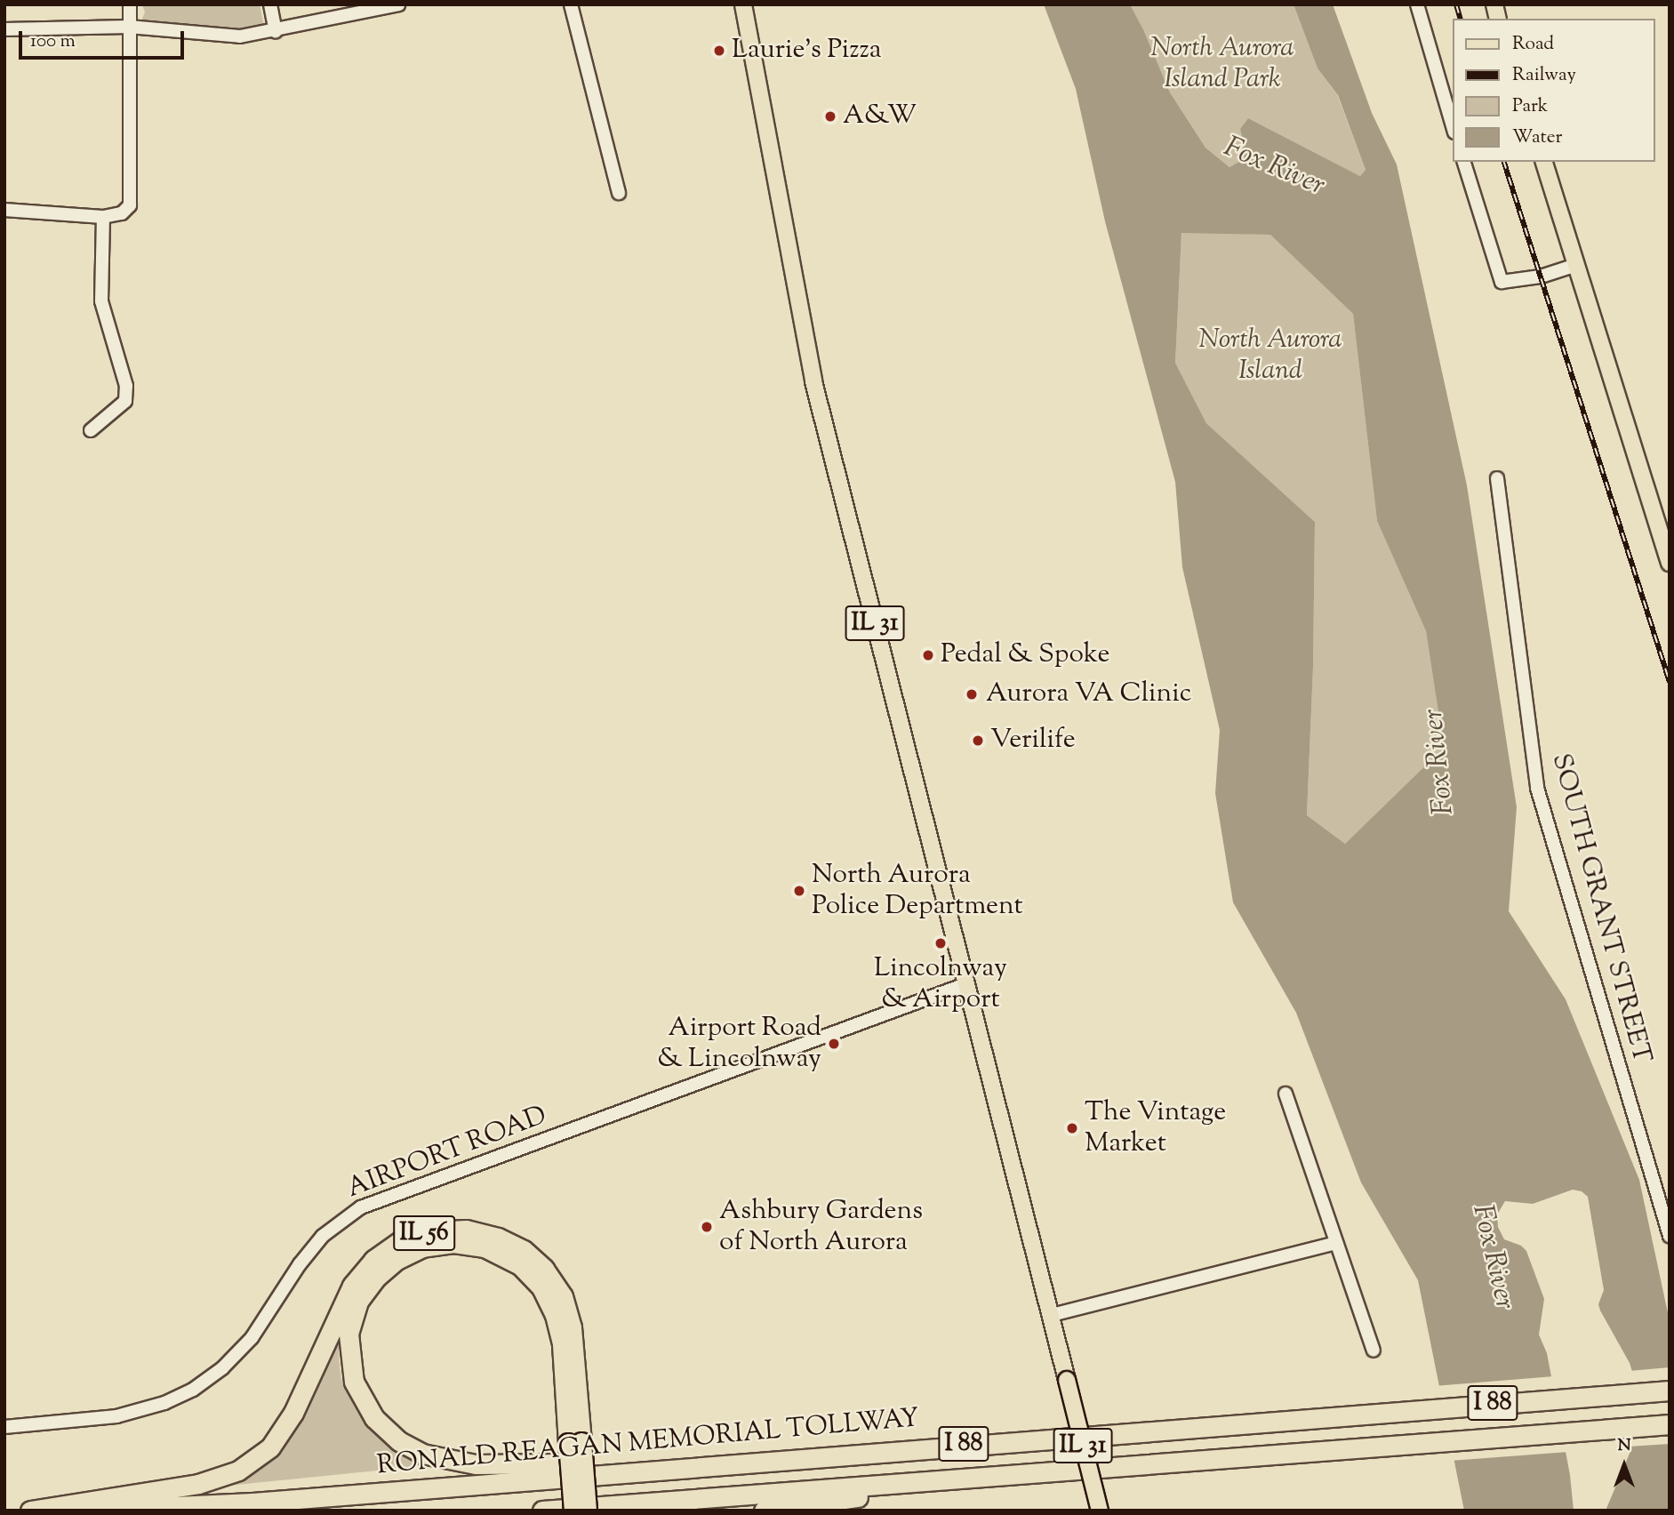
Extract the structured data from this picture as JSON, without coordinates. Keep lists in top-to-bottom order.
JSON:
{
  "streets": {
    "highway": ["IL 56", "I 88", "RONALD REAGAN MEMORIAL TOLLWAY"],
    "main road": ["IL 31"],
    "street": ["SOUTH GRANT STREET", "AIRPORT ROAD"]
  },
  "crossings": [
    ["IL 31", "AIRPORT ROAD"]
  ],
  "water": ["Fox River"],
  "parks": ["North Aurora Island Park", "North Aurora Island"],
  "places": [
    "Laurie's Pizza",
    "A&W",
    "Pedal & Spoke",
    "Aurora VA Clinic",
    "Verilife",
    "North Aurora Police Department",
    "Lincolnway & Airport",
    "Airport Road & Lincolnway",
    "The Vintage Market",
    "Ashbury Gardens of North Aurora"
  ],
  "legend": [
    "Road",
    "Railway",
    "Park",
    "Water"
  ],
  "scale_bar": "100 m",
  "north": "top"
}
